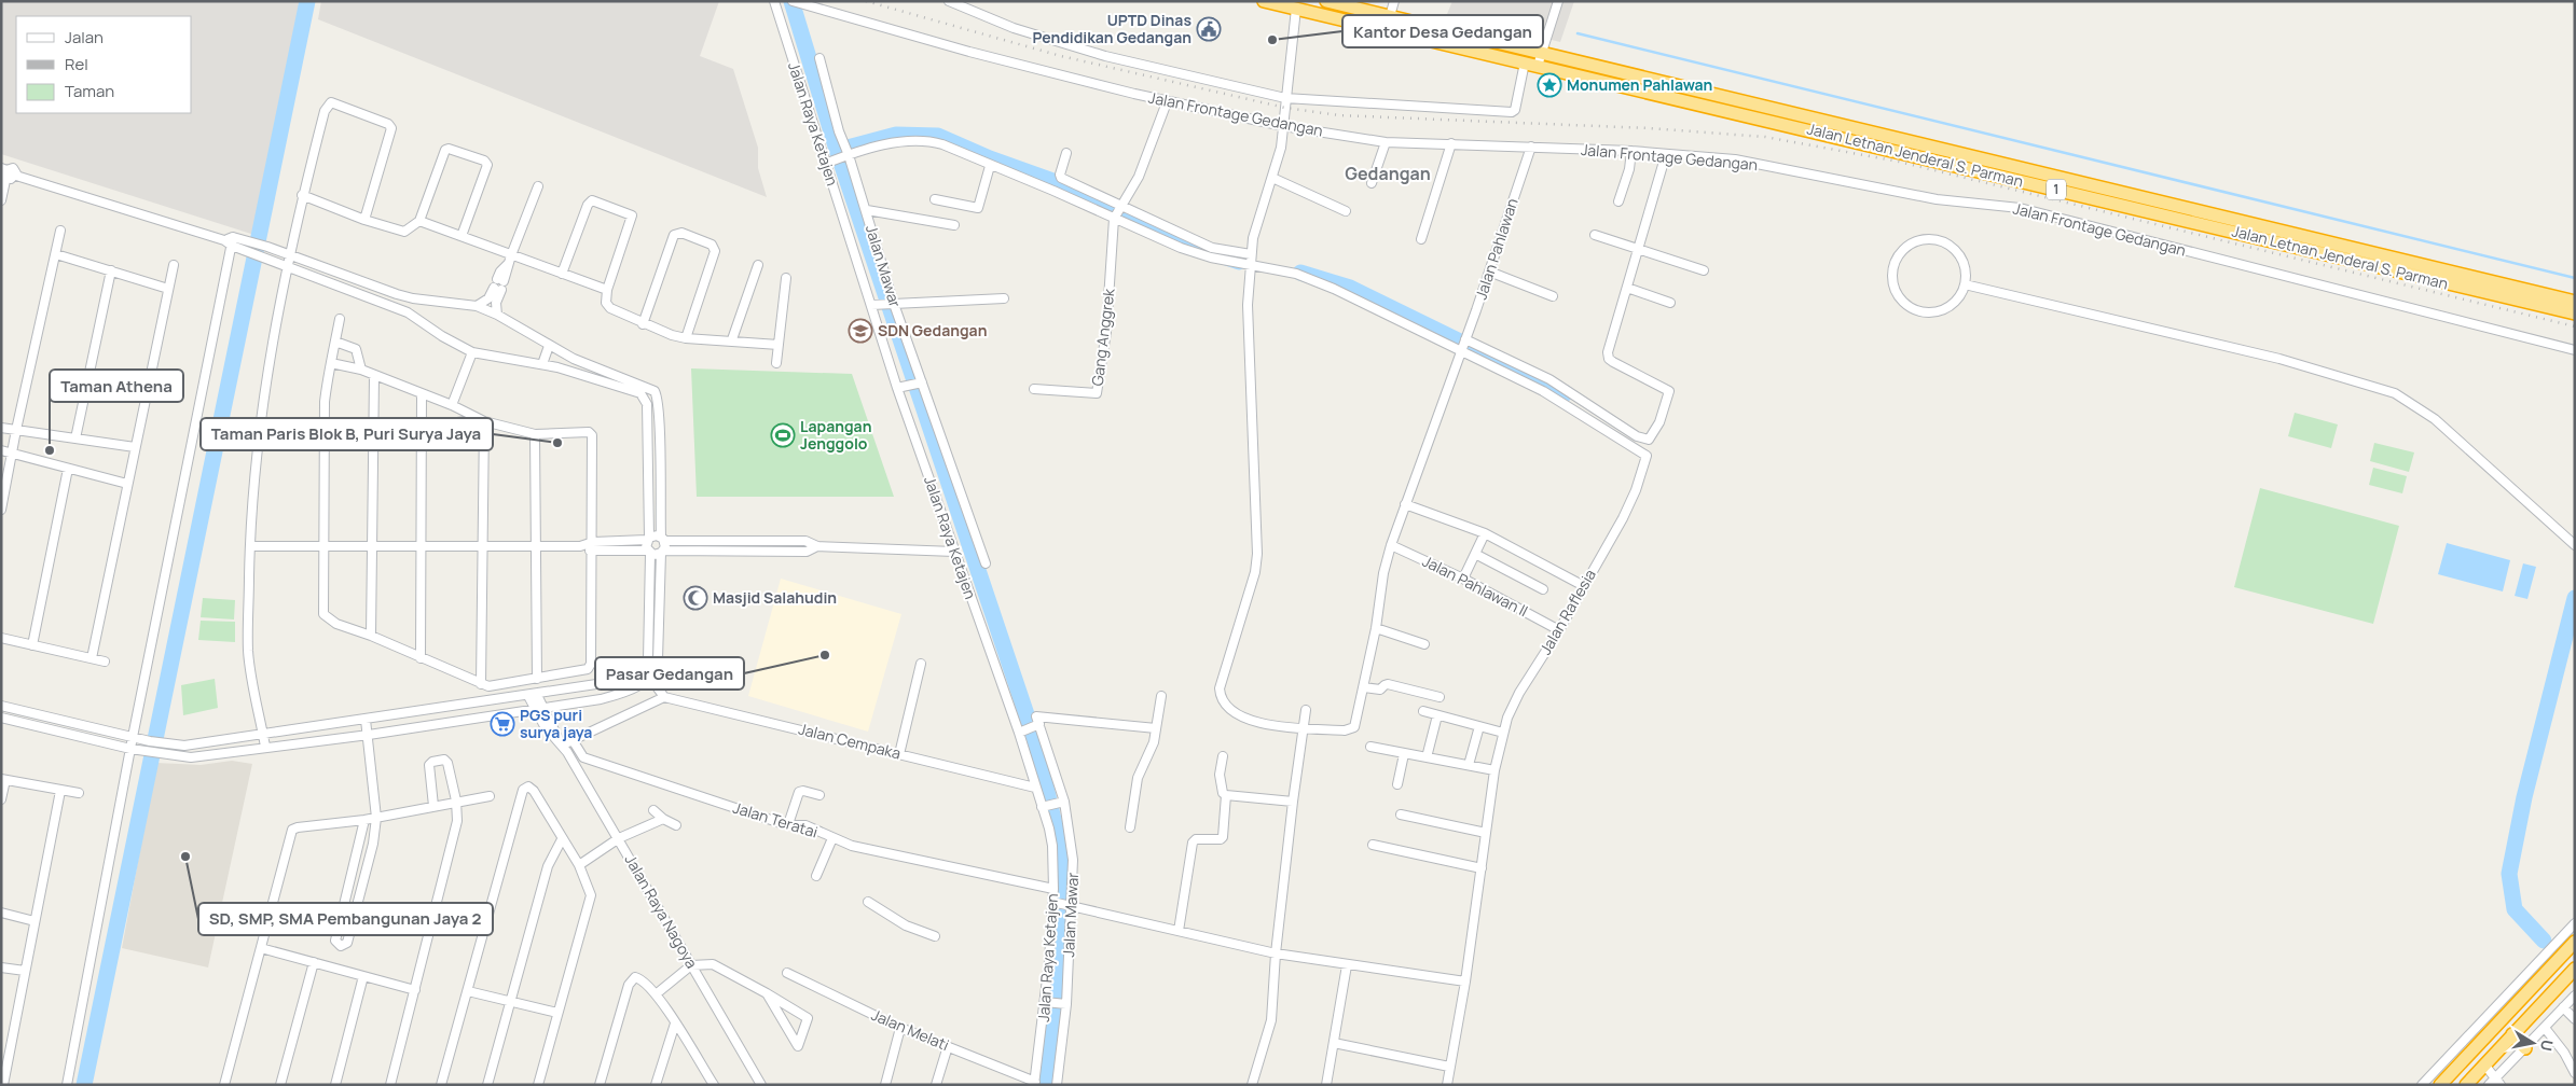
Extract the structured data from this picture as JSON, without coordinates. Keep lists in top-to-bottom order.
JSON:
{
  "streets": {
    "highway": ["Jalan Letnan Jenderal S. Parman", "1"],
    "street": [
      "Jalan Frontage Gedangan",
      "Jalan Raya Ketajen",
      "Jalan Pahlawan",
      "Jalan Mawar",
      "Gang Anggrek",
      "Jalan Pahlawan II",
      "Jalan Raflesia",
      "Jalan Cempaka",
      "Jalan Teratai",
      "Jalan Raya Nagoya",
      "Jalan Melati"
    ]
  },
  "crossings": [
    ["Jalan Frontage Gedangan", "Jalan Pahlawan"],
    ["Jalan Raya Ketajen", "Jalan Cempaka"],
    ["Jalan Raya Ketajen", "Jalan Teratai"],
    ["Jalan Raya Ketajen", "Jalan Melati"],
    ["Jalan Letnan Jenderal S. Parman", "1"],
    ["Jalan Pahlawan", "Jalan Pahlawan II"],
    ["Jalan Pahlawan", "Jalan Raflesia"],
    ["Jalan Pahlawan II", "Jalan Raflesia"],
    ["Jalan Cempaka", "Jalan Teratai"]
  ],
  "districts": ["Gedangan"],
  "places": {
    "public building": ["UPTD Dinas Pendidikan Gedangan"],
    "other": [
      "Kantor Desa Gedangan",
      "Taman Paris Blok B, Puri Surya Jaya",
      "Taman Athena",
      "Pasar Gedangan",
      "SD, SMP, SMA Pembangunan Jaya 2"
    ],
    "place": ["Monumen Pahlawan"],
    "school or university": ["SDN Gedangan"],
    "sports": ["Lapangan Jenggolo"],
    "mosque": ["Masjid Salahudin"],
    "supermarket": ["PGS puri surya jaya"]
  },
  "legend": ["Jalan", "Rel", "Taman"],
  "north": "right"
}
